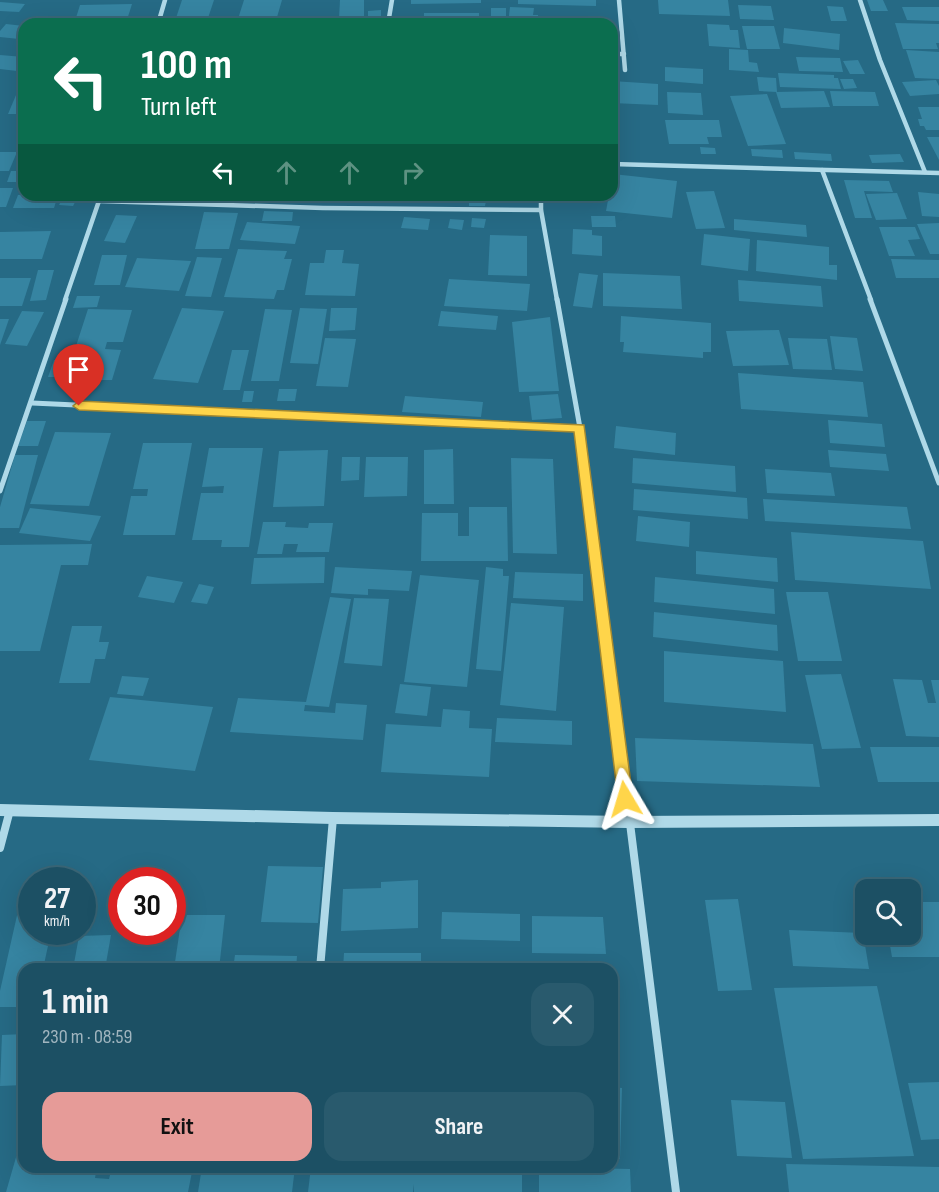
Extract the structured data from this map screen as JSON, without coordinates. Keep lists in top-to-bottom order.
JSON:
{
  "page": {
    "turn": ["100 m", "Turn left"],
    "speed": "27 km/h",
    "limit": "30",
    "heading": ["1 min", "230 m · 08:59"],
    "buttons": ["Exit", "Share"]
  }
}
